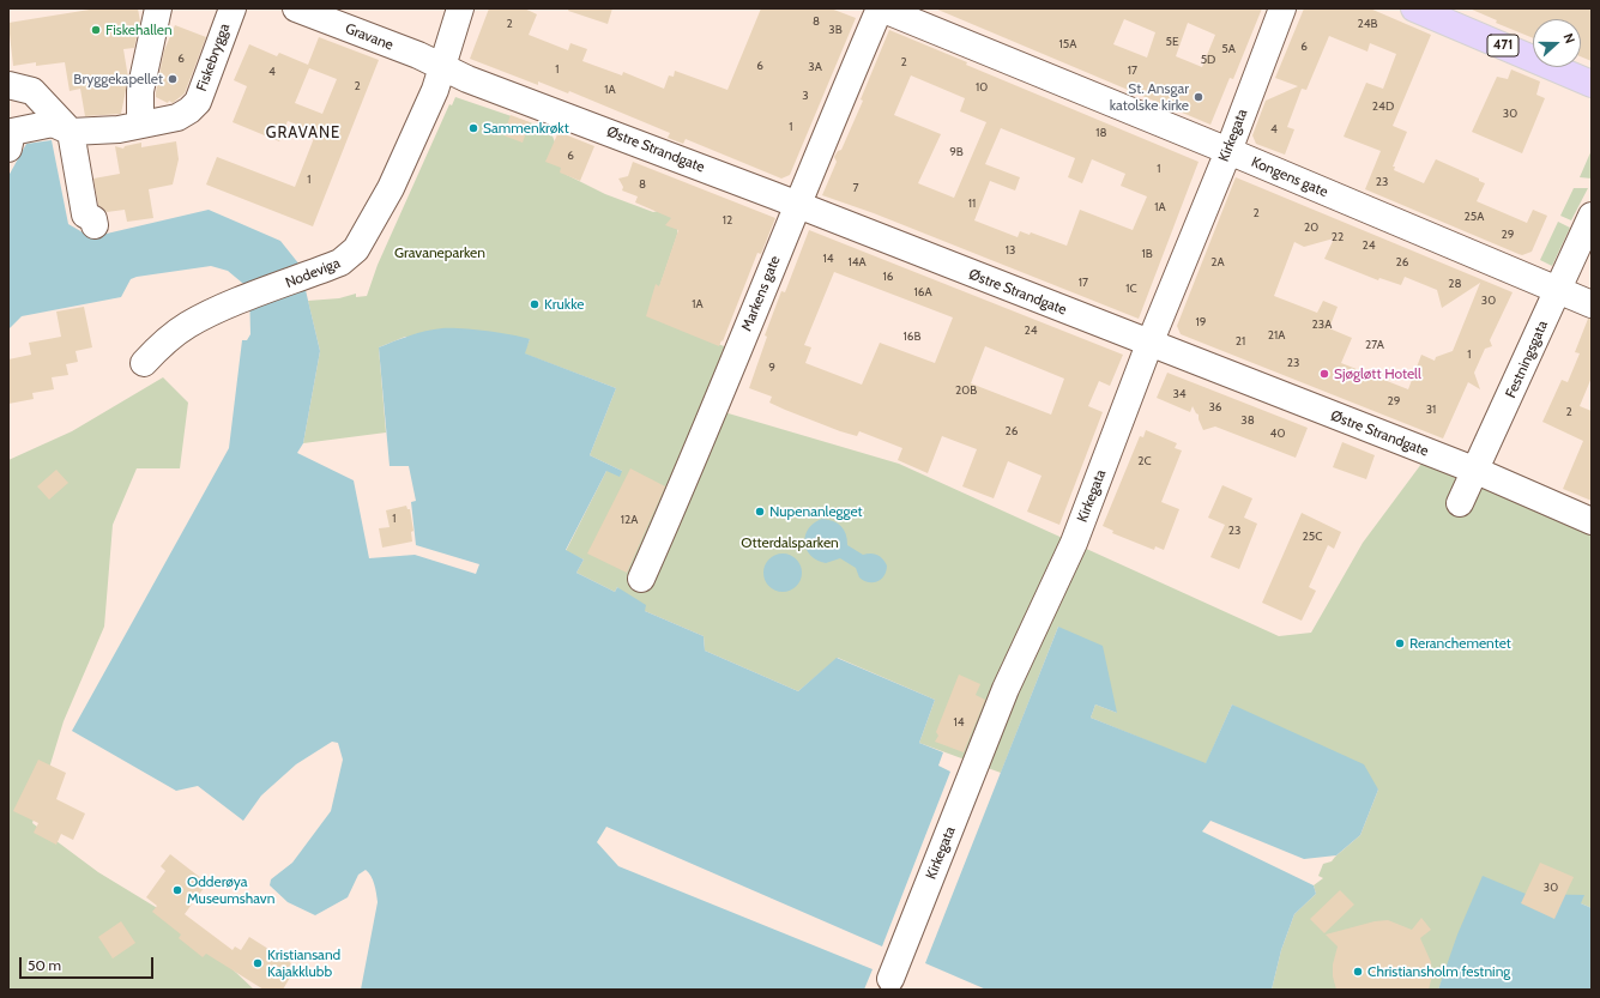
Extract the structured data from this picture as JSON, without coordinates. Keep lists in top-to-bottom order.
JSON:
{
  "streets": {
    "main road": ["471"],
    "street": [
      "Gravane",
      "Fiskebrygga",
      "Kirkegata",
      "Østre Strandgate",
      "Kongens gate",
      "Nodeviga",
      "Markens gate",
      "Festningsgata"
    ]
  },
  "crossings": [
    ["Gravane", "Østre Strandgate"],
    ["Gravane", "Nodeviga"],
    ["Kirkegata", "Østre Strandgate"],
    ["Kirkegata", "Kongens gate"],
    ["Østre Strandgate", "Nodeviga"],
    ["Østre Strandgate", "Markens gate"],
    ["Østre Strandgate", "Festningsgata"],
    ["Kongens gate", "Markens gate"],
    ["Kongens gate", "Festningsgata"]
  ],
  "districts": ["GRAVANE"],
  "parks": ["Gravaneparken", "Otterdalsparken"],
  "places": [
    "Fiskehallen",
    "Bryggekapellet",
    "St. Ansgar katolske kirke",
    "Sammenkrøkt",
    "Krukke",
    "Sjøgløtt Hotell",
    "Nupenanlegget",
    "Reranchementet",
    "Odderøya Museumshavn",
    "Kristiansand Kajakklubb",
    "Christiansholm festning"
  ],
  "house_numbers": [
    "8",
    "2",
    "24B",
    "3B",
    "5E",
    "15A",
    "6",
    "5A",
    "6",
    "5D",
    "2",
    "6",
    "3A",
    "1",
    "17",
    "4",
    "2",
    "10",
    "1A",
    "3",
    "24D",
    "30",
    "1",
    "4",
    "18",
    "9B",
    "6",
    "1",
    "1",
    "23",
    "8",
    "7",
    "11",
    "1A",
    "2",
    "25A",
    "12",
    "20",
    "29",
    "22",
    "24",
    "13",
    "1B",
    "14",
    "14A",
    "2A",
    "26",
    "16",
    "17",
    "28",
    "1C",
    "16A",
    "30",
    "1A",
    "19",
    "23A",
    "24",
    "21A",
    "16B",
    "21",
    "27A",
    "1",
    "23",
    "9",
    "20B",
    "34",
    "29",
    "36",
    "31",
    "2",
    "38",
    "26",
    "40",
    "2C",
    "1",
    "12A",
    "23",
    "25C",
    "14",
    "30"
  ],
  "scale_bar": "50 m",
  "north": "right"
}
